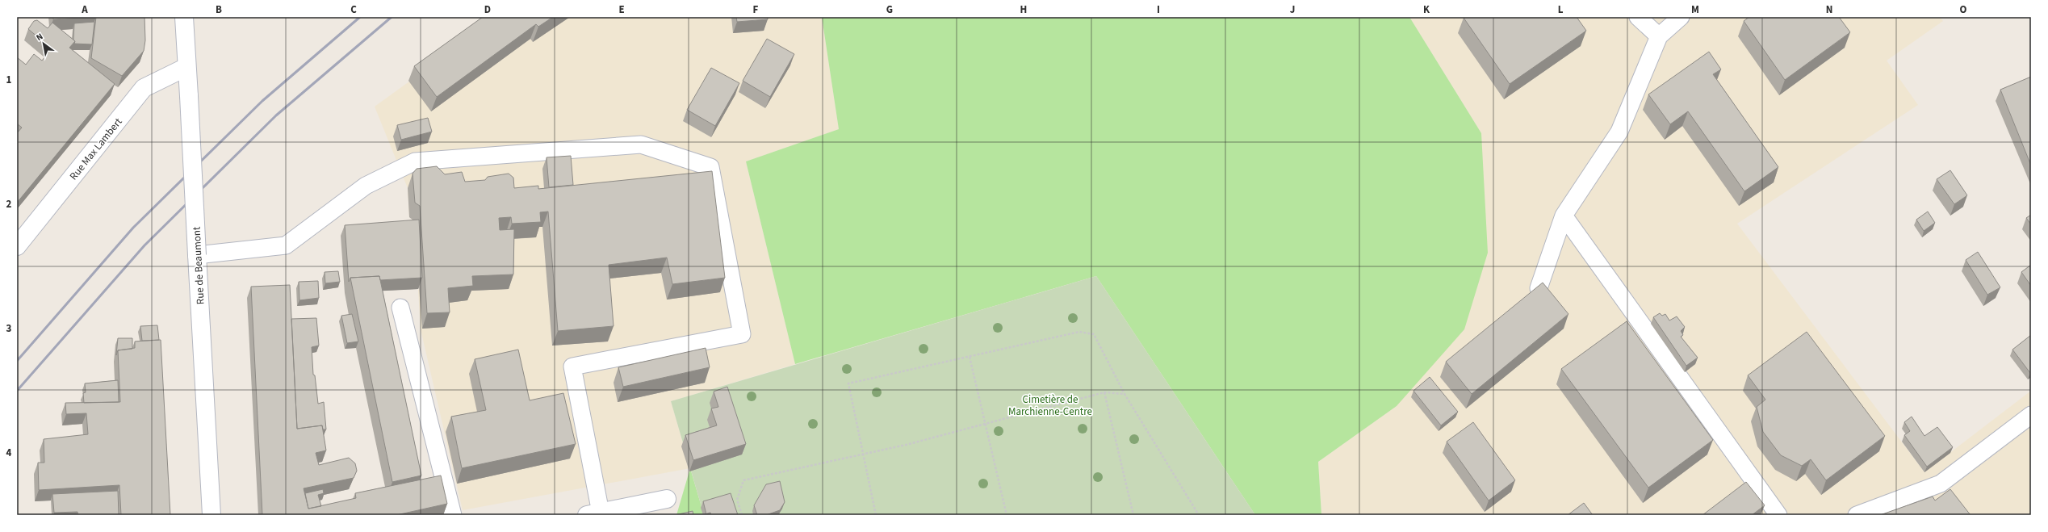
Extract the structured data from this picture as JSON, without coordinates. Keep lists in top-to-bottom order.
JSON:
{
  "streets": {
    "main road": ["Rue Max Lambert", "Rue de Beaumont"]
  },
  "crossings": [
    ["Rue Max Lambert", "Rue de Beaumont"]
  ],
  "parks": ["Cimetière de Marchienne-Centre"],
  "north": "top left",
  "grid": {
    "columns": [
      "A",
      "B",
      "C",
      "D",
      "E",
      "F",
      "G",
      "H",
      "I",
      "J",
      "K",
      "L",
      "M",
      "N",
      "O"
    ],
    "rows": [
      "1",
      "2",
      "3",
      "4"
    ]
  }
}
